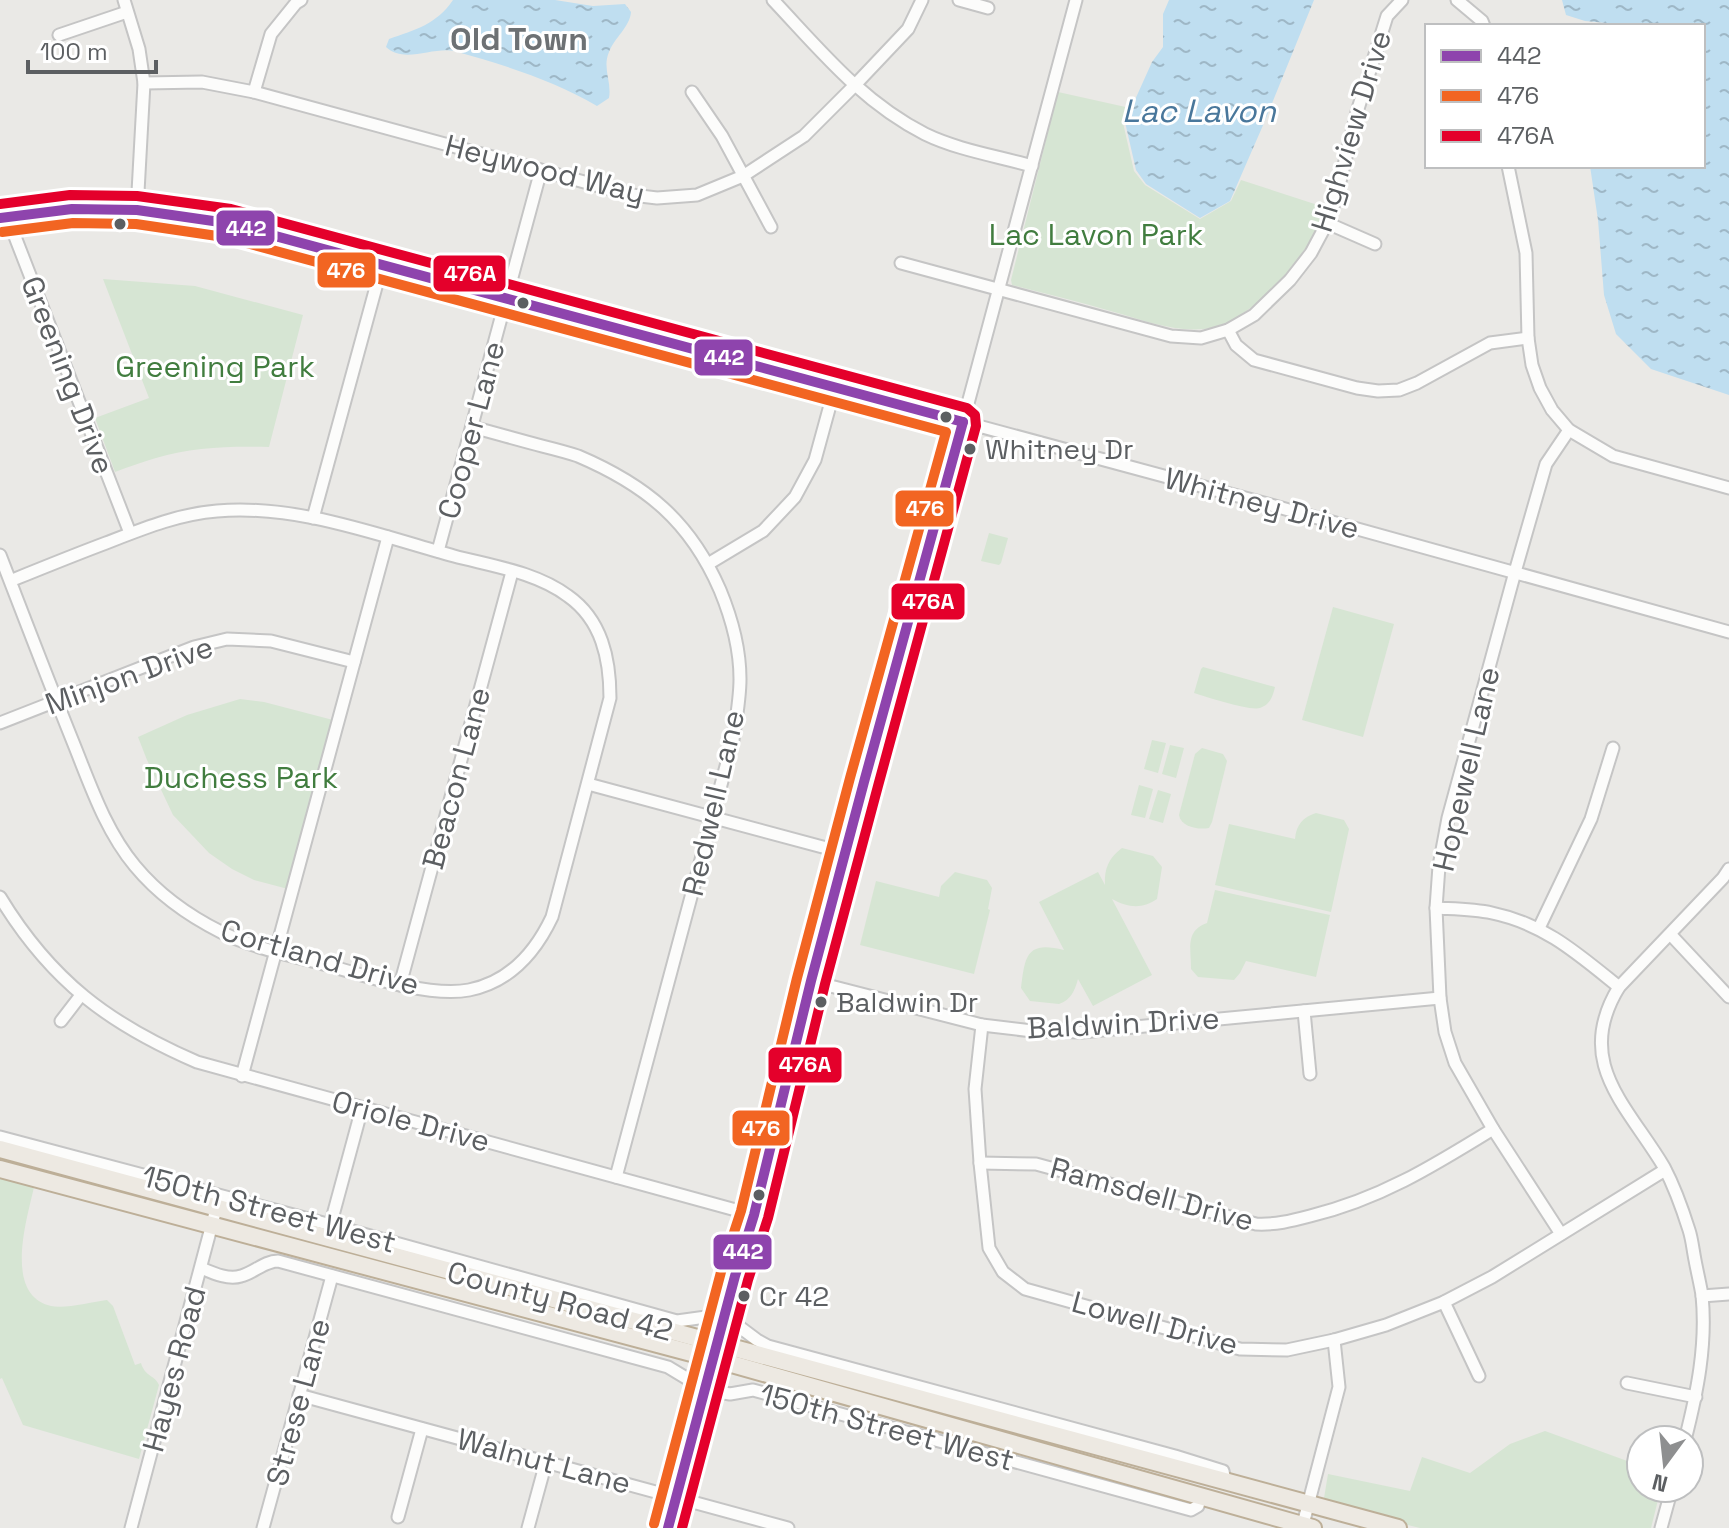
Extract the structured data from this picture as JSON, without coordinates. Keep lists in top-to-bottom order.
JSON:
{
  "streets": {
    "highway": ["County Road 42"],
    "street": [
      "Highview Drive",
      "Heywood Way",
      "Greening Drive",
      "Cooper Lane",
      "Whitney Drive",
      "Minjon Drive",
      "Hopewell Lane",
      "Beacon Lane",
      "Redwell Lane",
      "Cortland Drive",
      "Baldwin Drive",
      "Oriole Drive",
      "Ramsdell Drive",
      "150th Street West",
      "Lowell Drive",
      "Hayes Road",
      "Strese Lane",
      "Walnut Lane"
    ]
  },
  "crossings": [
    ["Heywood Way", "Cooper Lane"],
    ["Greening Drive", "Whitney Drive"],
    ["Greening Drive", "Cortland Drive"],
    ["Cooper Lane", "Whitney Drive"],
    ["Cooper Lane", "Redwell Lane"],
    ["Cooper Lane", "Cortland Drive"],
    ["Whitney Drive", "Hopewell Lane"],
    ["Minjon Drive", "Cortland Drive"],
    ["Hopewell Lane", "Baldwin Drive"],
    ["Hopewell Lane", "Ramsdell Drive"],
    ["Hopewell Lane", "Lowell Drive"],
    ["Beacon Lane", "Cortland Drive"],
    ["Redwell Lane", "Oriole Drive"],
    ["Baldwin Drive", "Lowell Drive"],
    ["Ramsdell Drive", "Lowell Drive"],
    ["150th Street West", "County Road 42"],
    ["150th Street West", "Hayes Road"],
    ["150th Street West", "Strese Lane"],
    ["County Road 42", "Hayes Road"],
    ["Strese Lane", "Walnut Lane"]
  ],
  "districts": ["Old Town"],
  "water": ["Lac Lavon"],
  "parks": ["Lac Lavon Park", "Greening Park", "Duchess Park"],
  "places": ["Whitney Dr", "Baldwin Dr", "Cr 42"],
  "lines": ["transit line 476A", "transit line 442", "transit line 476"],
  "legend": ["442", "476", "476A"],
  "scale_bar": "100 m",
  "north": "bottom"
}
